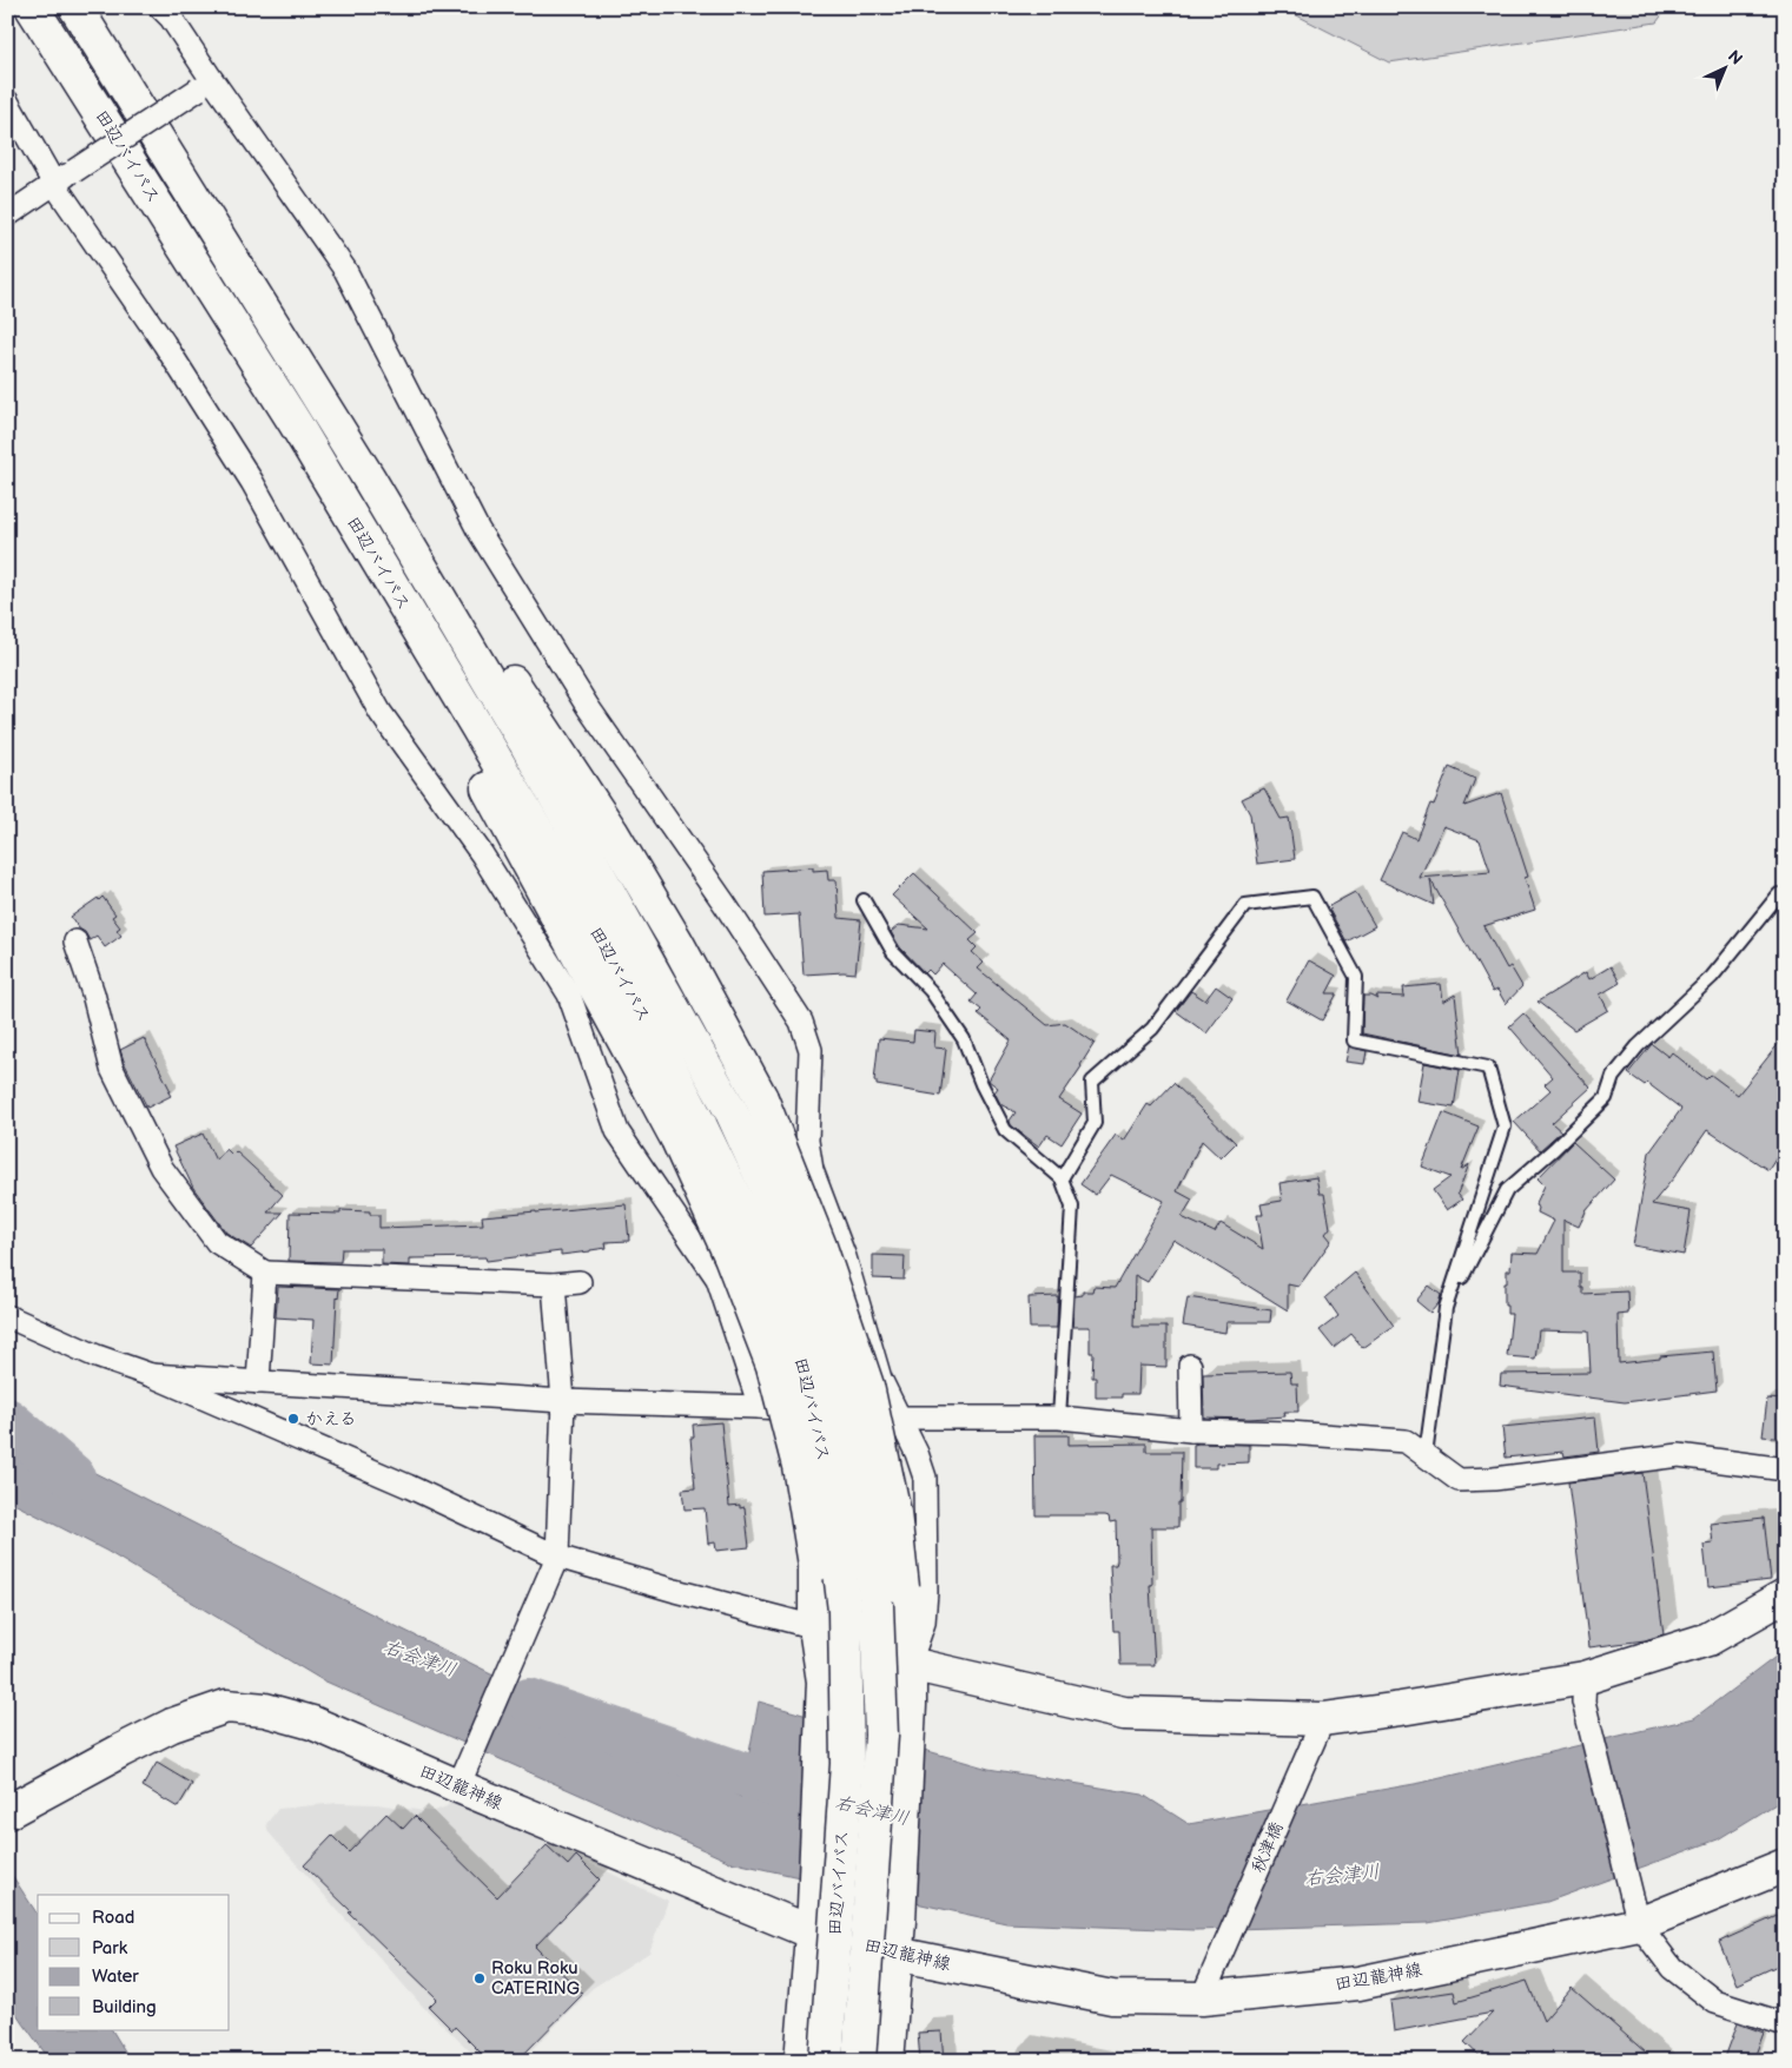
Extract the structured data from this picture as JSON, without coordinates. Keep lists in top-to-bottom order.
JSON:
{
  "streets": {
    "main road": ["田辺バイパス", "田辺龍神線"],
    "street": ["秋津橋"]
  },
  "crossings": [
    ["田辺龍神線", "秋津橋"]
  ],
  "water": ["右会津川"],
  "places": ["かえる", "Roku Roku CATERING"],
  "legend": [
    "Road",
    "Park",
    "Water",
    "Building"
  ],
  "north": "top right"
}
